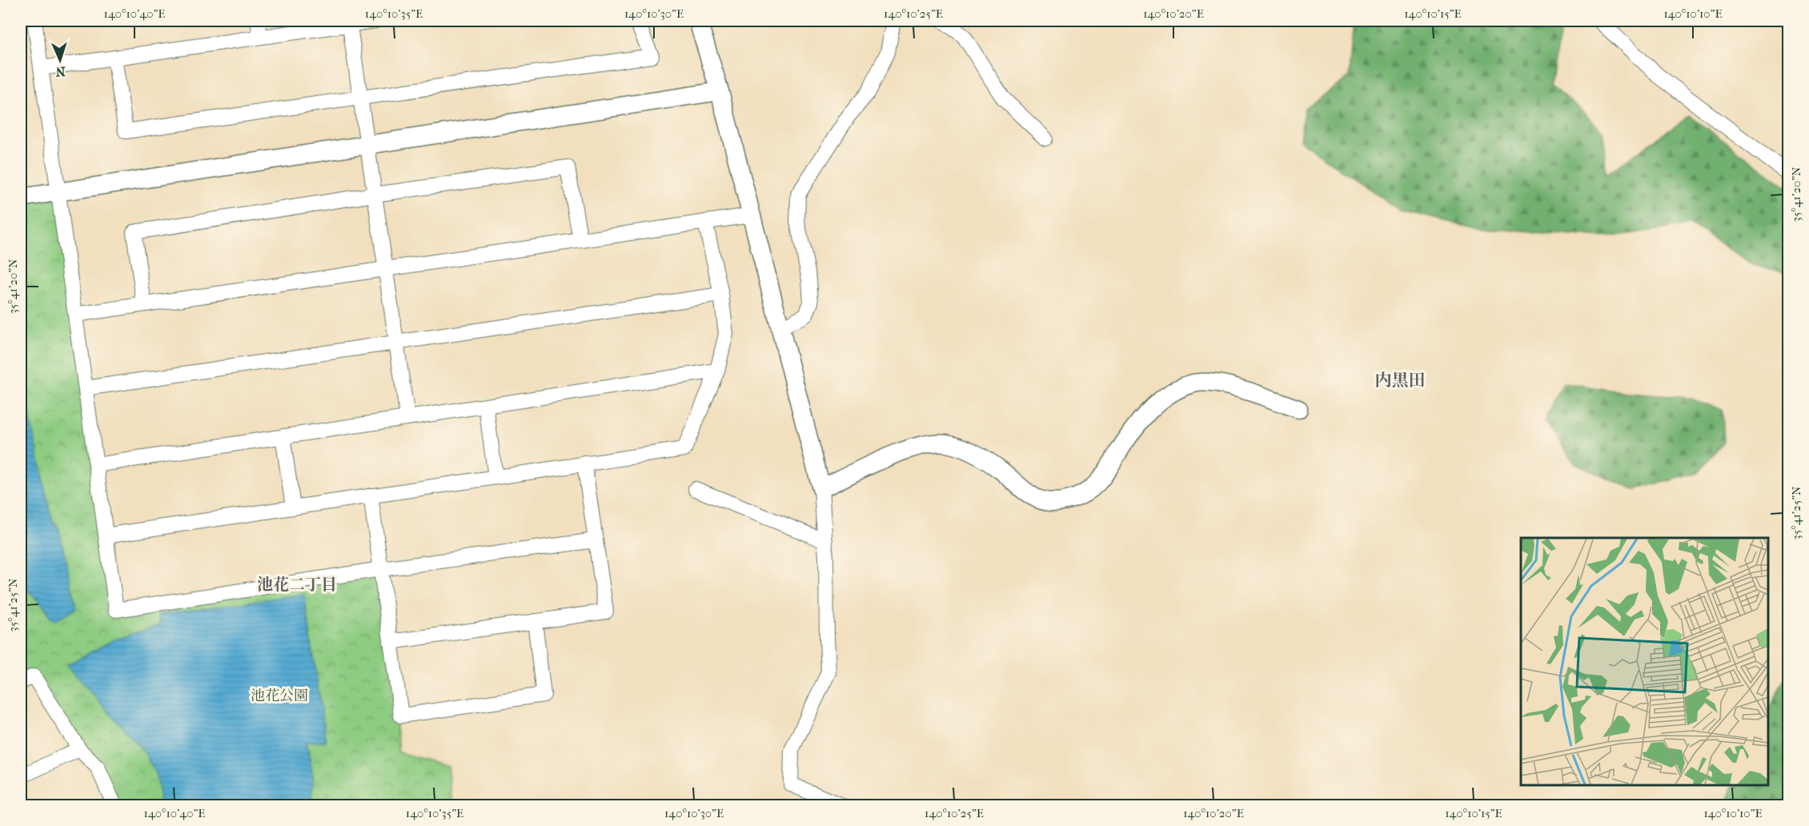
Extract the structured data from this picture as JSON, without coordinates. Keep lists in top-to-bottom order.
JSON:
{
  "districts": ["内黒田", "池花二丁目"],
  "parks": ["池花公園"],
  "north": "bottom",
  "coordinates": [
    "140°10'40\"E",
    "140°10'35\"E",
    "140°10'30\"E",
    "140°10'25\"E",
    "140°10'20\"E",
    "140°10'15\"E",
    "140°10'10\"E",
    "35°41'20\"N",
    "35°41'25\"N"
  ]
}
